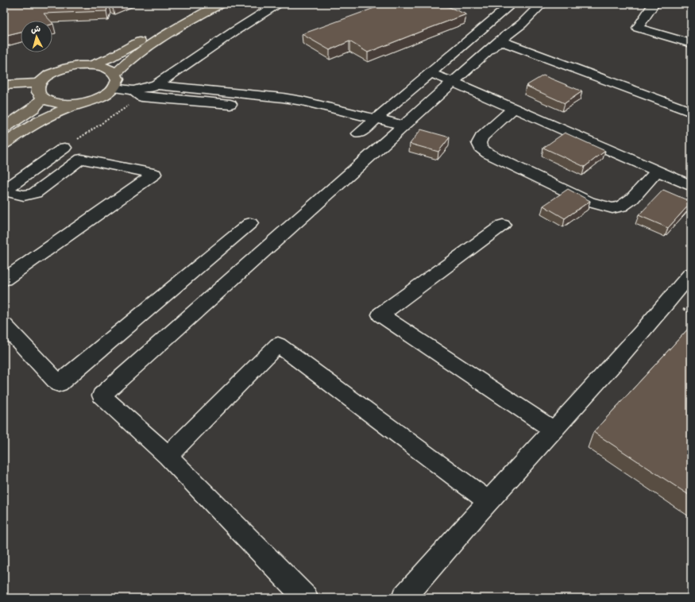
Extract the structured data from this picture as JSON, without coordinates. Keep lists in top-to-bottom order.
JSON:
{
  "north": "top"
}
